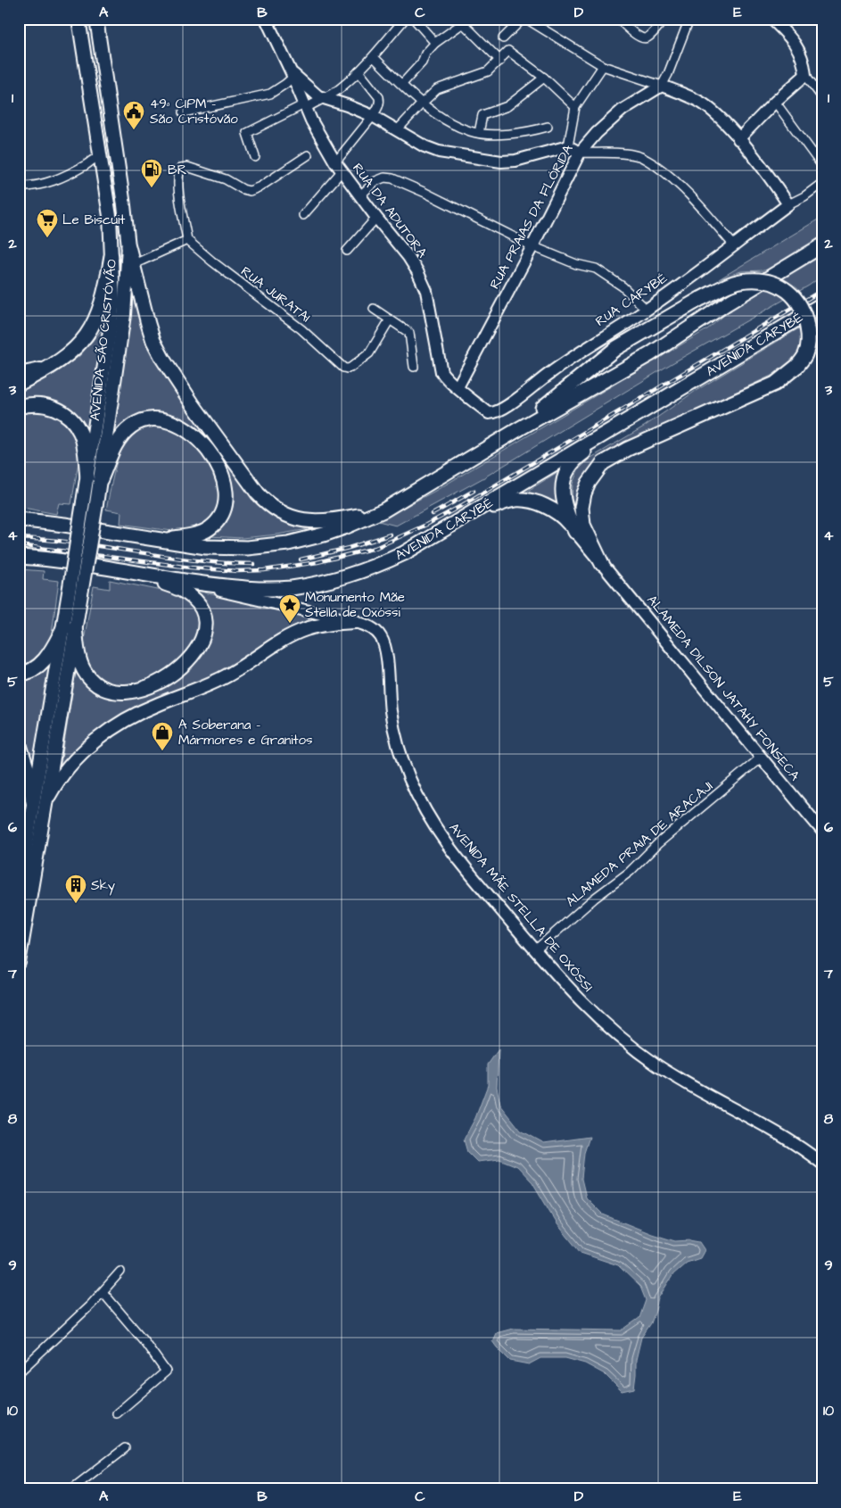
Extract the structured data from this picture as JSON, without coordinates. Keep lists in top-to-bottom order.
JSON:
{
  "streets": {
    "highway": ["AVENIDA CARYBÉ"],
    "main road": ["AVENIDA SÃO CRISTÓVÃO"],
    "street": [
      "RUA DA ADUTORA",
      "RUA PRAIAS DA FLÓRIDA",
      "RUA JURATAI",
      "RUA CARYBÉ",
      "ALAMEDA DILSON JATAHY FONSECA",
      "ALAMEDA PRAIA DE ARACAJI",
      "AVENIDA MÃE STELLA DE OXÓSSI"
    ]
  },
  "crossings": [
    ["RUA DA ADUTORA", "RUA PRAIAS DA FLÓRIDA"],
    ["RUA DA ADUTORA", "RUA CARYBÉ"],
    ["RUA PRAIAS DA FLÓRIDA", "RUA CARYBÉ"],
    ["AVENIDA CARYBÉ", "AVENIDA MÃE STELLA DE OXÓSSI"],
    ["ALAMEDA DILSON JATAHY FONSECA", "ALAMEDA PRAIA DE ARACAJI"],
    ["ALAMEDA PRAIA DE ARACAJI", "AVENIDA MÃE STELLA DE OXÓSSI"]
  ],
  "places": {
    "public building": ["49ª CIPM - São Cristóvão"],
    "fuel station": ["BR"],
    "supermarket": ["Le Biscuit"],
    "place": ["Monumento Mãe Stella de Oxóssi"],
    "shop": ["A Soberana - Mármores e Granitos"],
    "building": ["Sky"]
  },
  "grid": {
    "columns": [
      "A",
      "B",
      "C",
      "D",
      "E"
    ],
    "rows": [
      "1",
      "2",
      "3",
      "4",
      "5",
      "6",
      "7",
      "8",
      "9",
      "10"
    ]
  }
}
